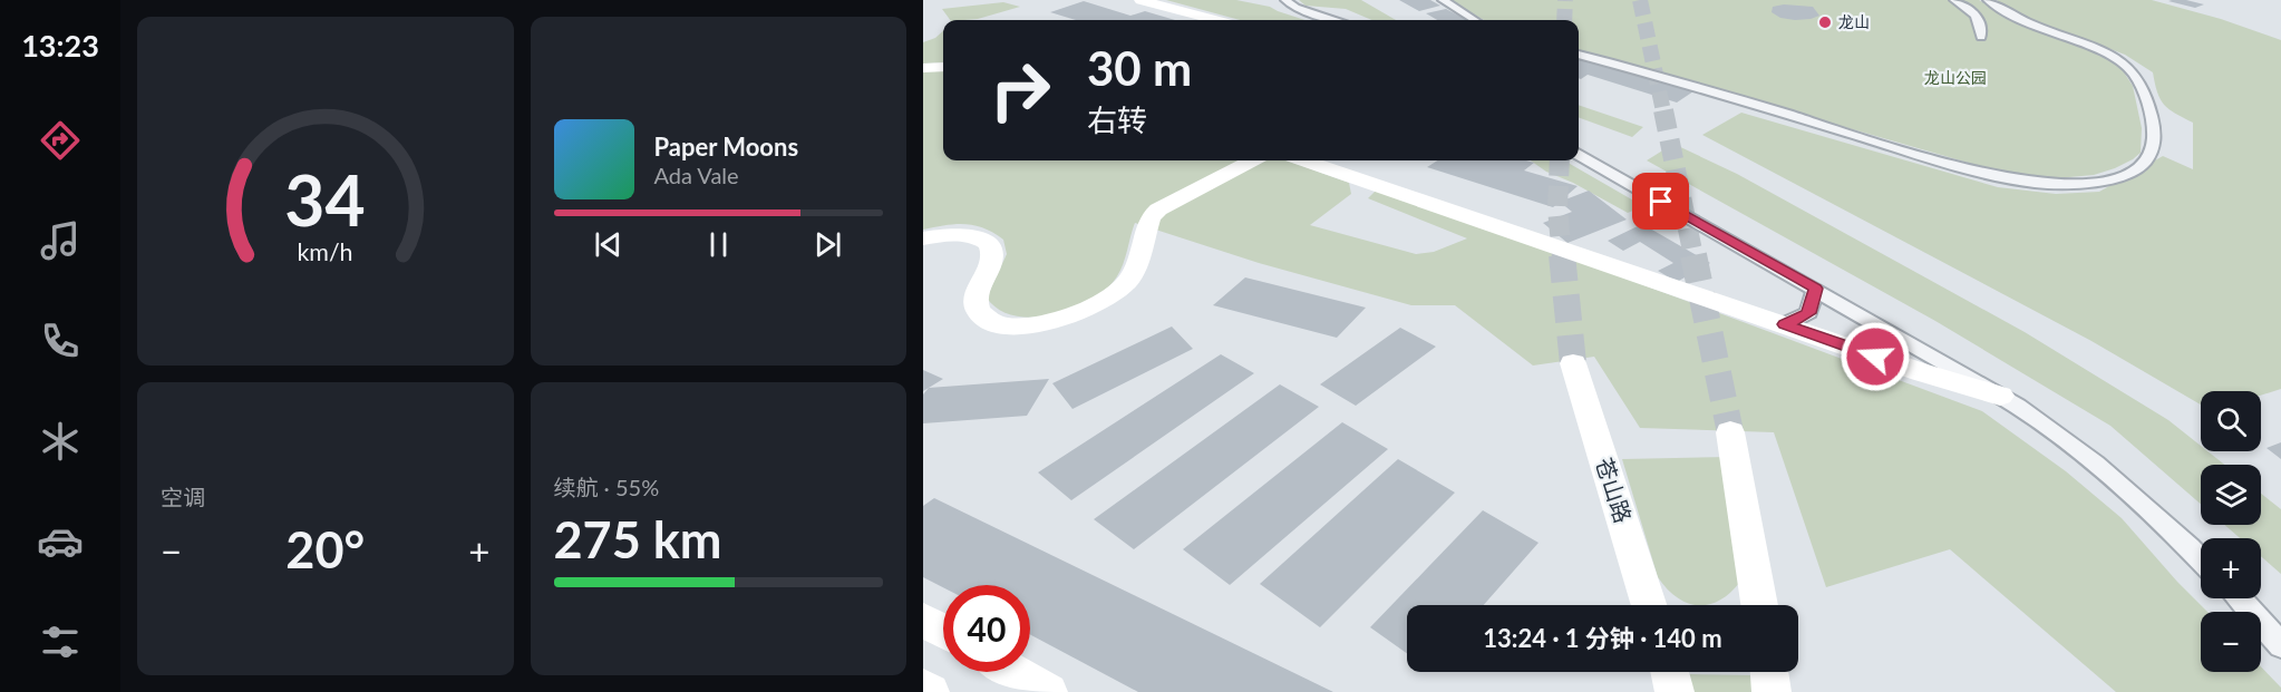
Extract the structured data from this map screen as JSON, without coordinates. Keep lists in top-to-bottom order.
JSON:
{
  "streets": {
    "street": ["苍山路"]
  },
  "parks": ["龙山公园"],
  "places": ["龙山"],
  "page": {
    "tabs": "13:23",
    "turn": ["30 m", "右转"],
    "song": ["Paper Moons", "Ada Vale"],
    "tile": [
      "空调",
      ["续航 · 55%", "275 km"]
    ],
    "map_buttons": ["+", "−"],
    "heat": ["−", "20°", "+"],
    "limit": "40",
    "trip": "13:24 · 1 分钟 · 140 m",
    "gauge": ["34", "km/h"]
  }
}
